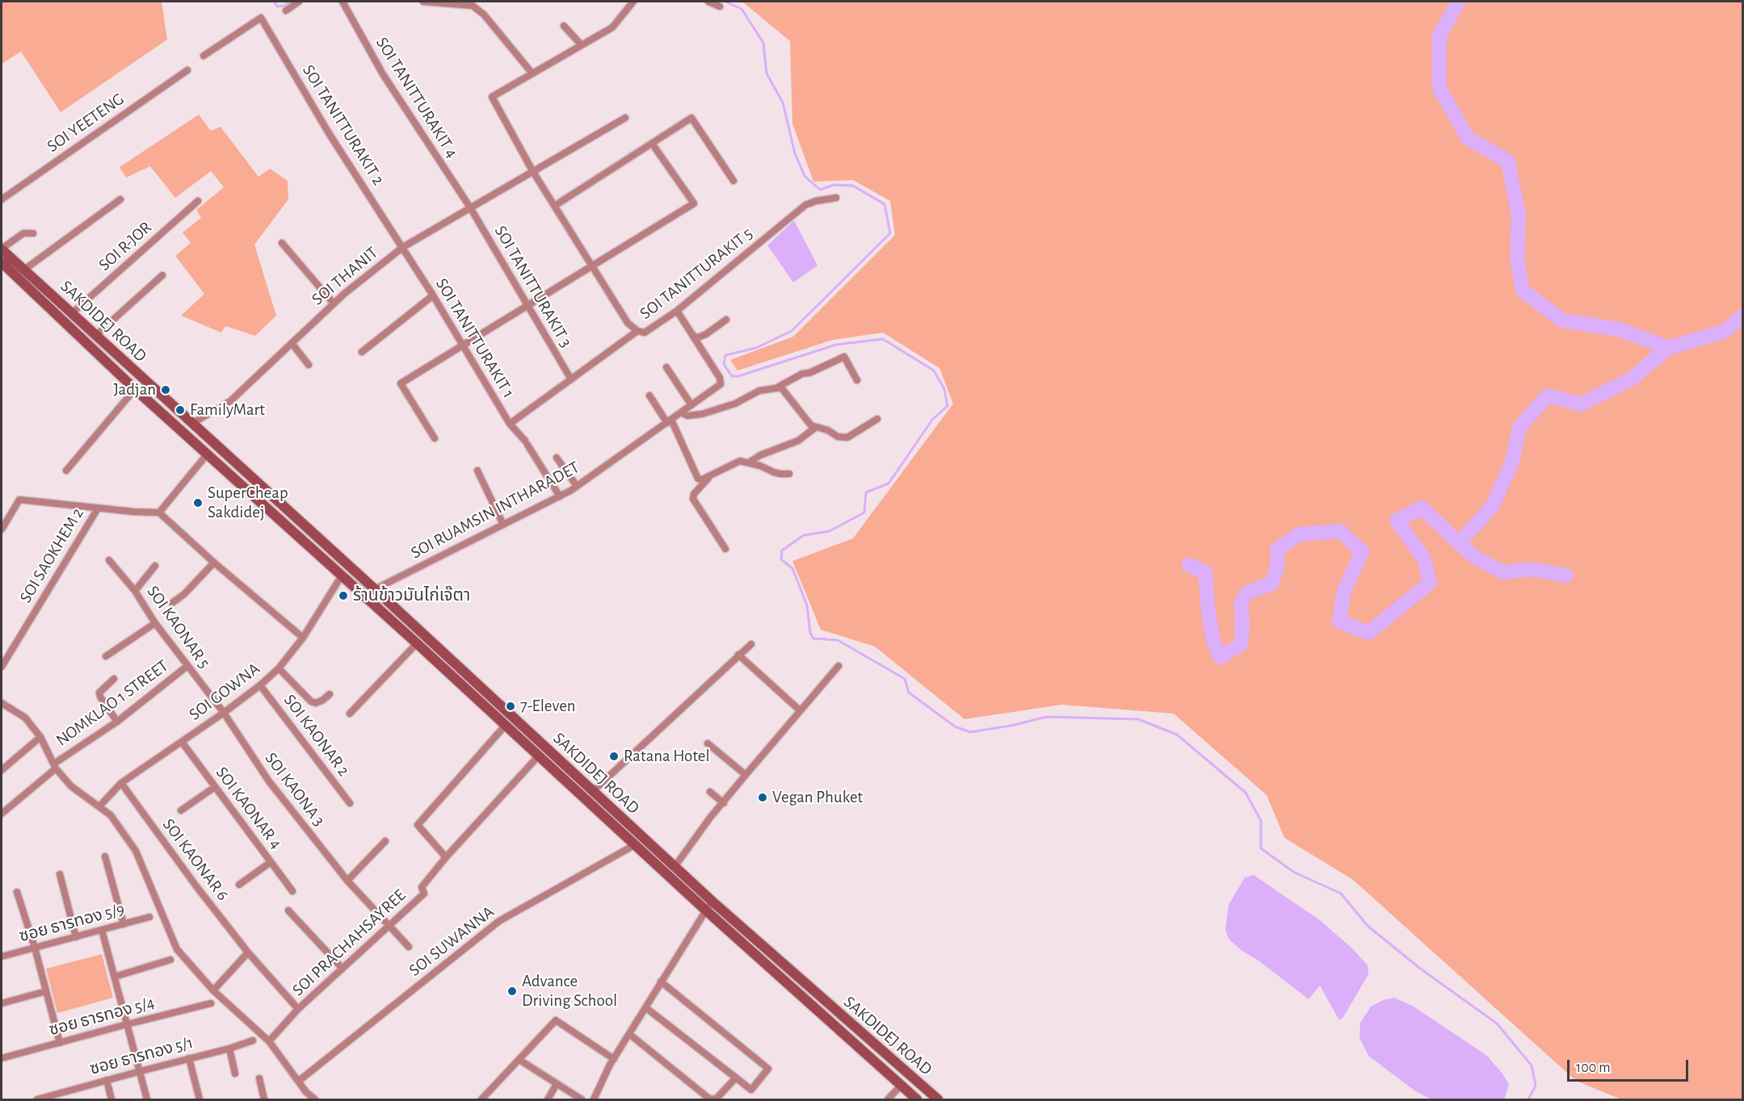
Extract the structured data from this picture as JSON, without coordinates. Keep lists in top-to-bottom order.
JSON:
{
  "streets": {
    "main road": ["SAKDIDEJ ROAD"],
    "street": [
      "SOI TANITTURAKIT 4",
      "SOI YEETENG",
      "SOI TANITTURAKIT 2",
      "SOI R-JOR",
      "SOI TANITTURAKIT 5",
      "SOI THANIT",
      "SOI TANITTURAKIT 3",
      "SOI TANITTURAKIT 1",
      "SOI RUAMSIN INTHARADET",
      "SOI SAOKHEM 2",
      "SOI KAONAR 5",
      "SOI GOWNA",
      "NOMKLAO 1 STREET",
      "SOI KAONAR 2",
      "SOI KAONA 3",
      "SOI KAONAR 4",
      "SOI KAONAR 6",
      "ซอย ธารทอง 5/9",
      "SOI SUWANNA",
      "SOI PRACHAHSAYREE",
      "ซอย ธารทอง 5/4",
      "ซอย ธารทอง 5/1"
    ]
  },
  "crossings": [
    ["SOI TANITTURAKIT 4", "SOI THANIT"],
    ["SOI TANITTURAKIT 4", "SOI TANITTURAKIT 3"],
    ["SOI TANITTURAKIT 2", "SOI THANIT"],
    ["SOI TANITTURAKIT 2", "SOI TANITTURAKIT 1"],
    ["SOI R-JOR", "SAKDIDEJ ROAD"],
    ["SOI TANITTURAKIT 5", "SOI THANIT"],
    ["SOI THANIT", "SOI TANITTURAKIT 3"],
    ["SOI THANIT", "SAKDIDEJ ROAD"],
    ["SOI THANIT", "SOI TANITTURAKIT 1"],
    ["SAKDIDEJ ROAD", "SOI RUAMSIN INTHARADET"],
    ["SAKDIDEJ ROAD", "SOI GOWNA"],
    ["SAKDIDEJ ROAD", "SOI SUWANNA"],
    ["SAKDIDEJ ROAD", "SOI PRACHAHSAYREE"],
    ["SOI TANITTURAKIT 1", "SOI RUAMSIN INTHARADET"],
    ["SOI KAONAR 5", "SOI GOWNA"],
    ["SOI KAONAR 5", "NOMKLAO 1 STREET"],
    ["SOI KAONAR 5", "SOI KAONA 3"],
    ["SOI GOWNA", "SOI KAONAR 2"],
    ["SOI GOWNA", "SOI KAONA 3"],
    ["SOI GOWNA", "SOI KAONAR 4"],
    ["SOI GOWNA", "SOI KAONAR 6"],
    ["SOI KAONA 3", "SOI PRACHAHSAYREE"],
    ["SOI KAONAR 6", "SOI PRACHAHSAYREE"]
  ],
  "places": [
    "Jadjan",
    "FamilyMart",
    "SuperCheap Sakdidej",
    "ร้านข้าวมันไก่เจ๊ตา",
    "7-Eleven",
    "Ratana Hotel",
    "Vegan Phuket",
    "Advance Driving School"
  ],
  "scale_bar": "100 m"
}
